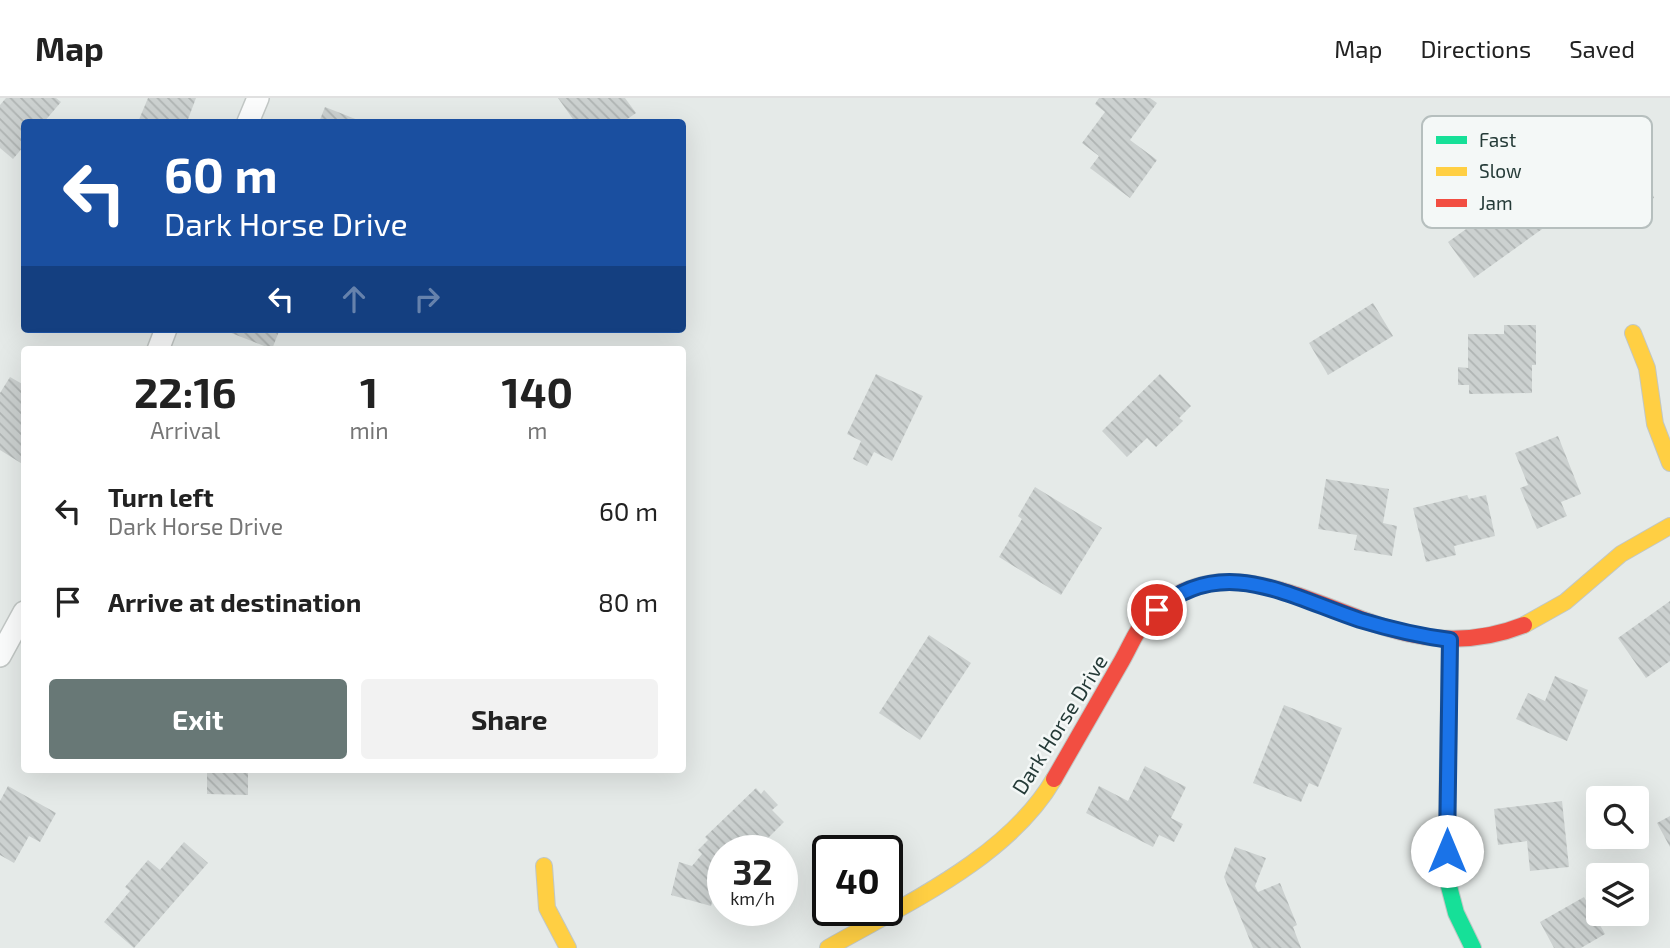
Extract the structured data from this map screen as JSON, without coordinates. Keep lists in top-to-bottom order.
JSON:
{
  "streets": {
    "street": ["Dark Horse Drive"]
  },
  "legend": ["Fast", "Slow", "Jam"],
  "page": {
    "header": "Map",
    "nav": ["Map", "Directions", "Saved"],
    "turn": ["60 m", "Dark Horse Drive"],
    "eta": [
      "22:16",
      "Arrival",
      "1",
      "min",
      "140",
      "m"
    ],
    "list": [
      {
        "name": "Turn left",
        "note": "Dark Horse Drive",
        "value": "60 m"
      },
      {
        "name": "Arrive at destination",
        "value": "80 m"
      }
    ],
    "buttons": ["Exit", "Share"],
    "speed": "32 km/h",
    "limit": "40"
  }
}
